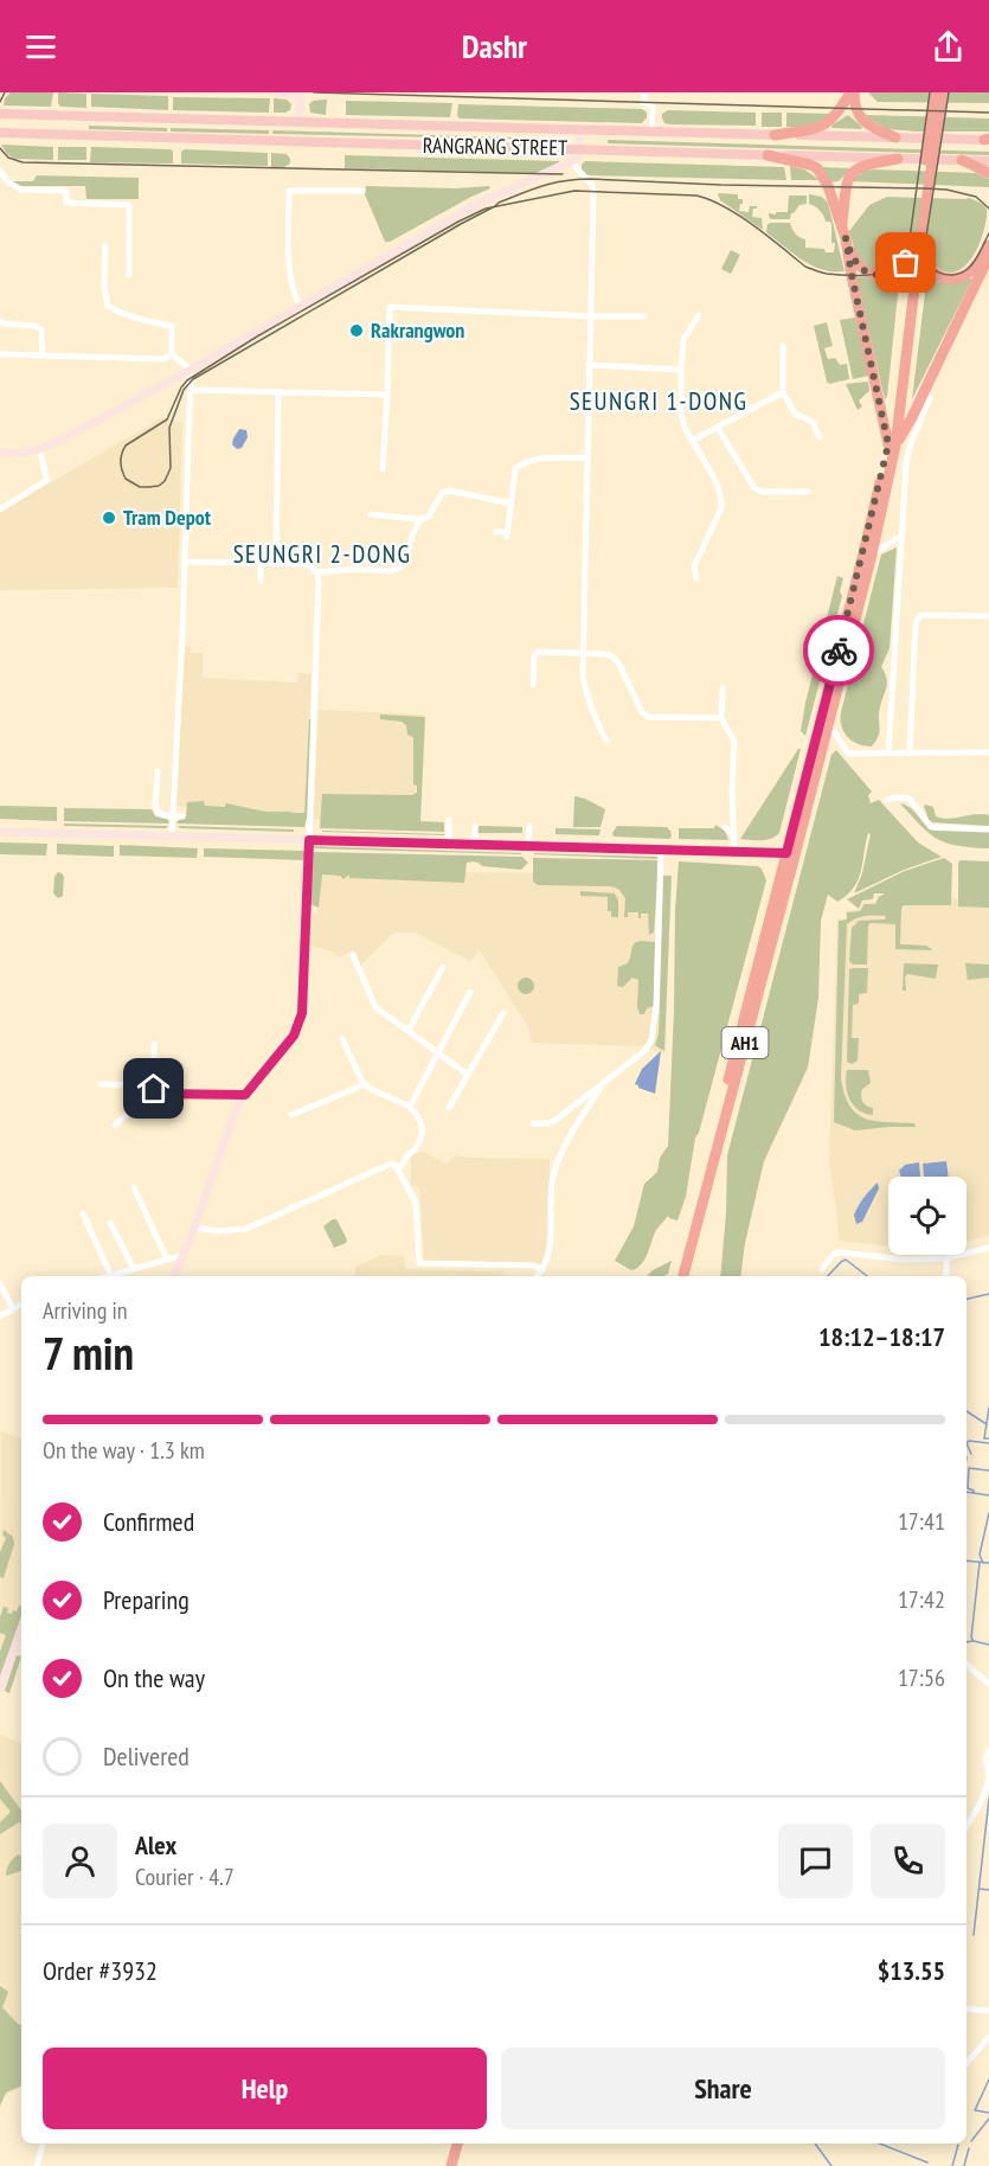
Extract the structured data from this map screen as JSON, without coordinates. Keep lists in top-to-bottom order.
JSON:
{
  "streets": {
    "highway": ["AH1"],
    "main road": ["RANGRANG STREET"]
  },
  "districts": ["SEUNGRI 1-DONG", "SEUNGRI 2-DONG"],
  "places": ["Rakrangwon", "Tram Depot"],
  "page": {
    "header": "Dashr",
    "heading": ["7 min", "Arriving in", "18:12–18:17"],
    "panel": [
      "Alex",
      "Courier · 4.7",
      "Order #3932",
      "$13.55"
    ],
    "bar": "On the way · 1.3 km",
    "list": [
      ["Confirmed", "17:41"],
      ["Preparing", "17:42"],
      ["On the way", "17:56"],
      "Delivered"
    ],
    "buttons": ["Help", "Share"]
  }
}
